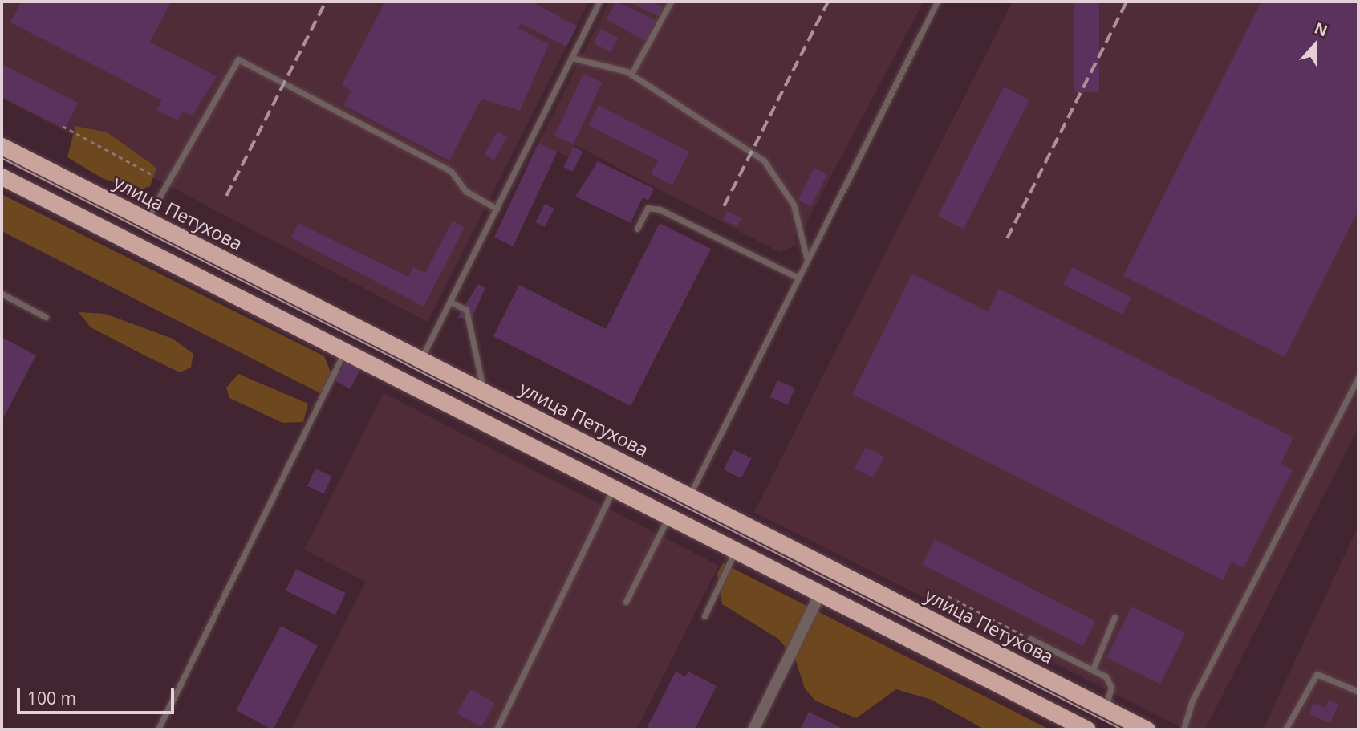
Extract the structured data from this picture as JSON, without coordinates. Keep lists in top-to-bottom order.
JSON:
{
  "streets": {
    "highway": ["улица Петухова"]
  },
  "scale_bar": "100 m",
  "north": "top"
}
